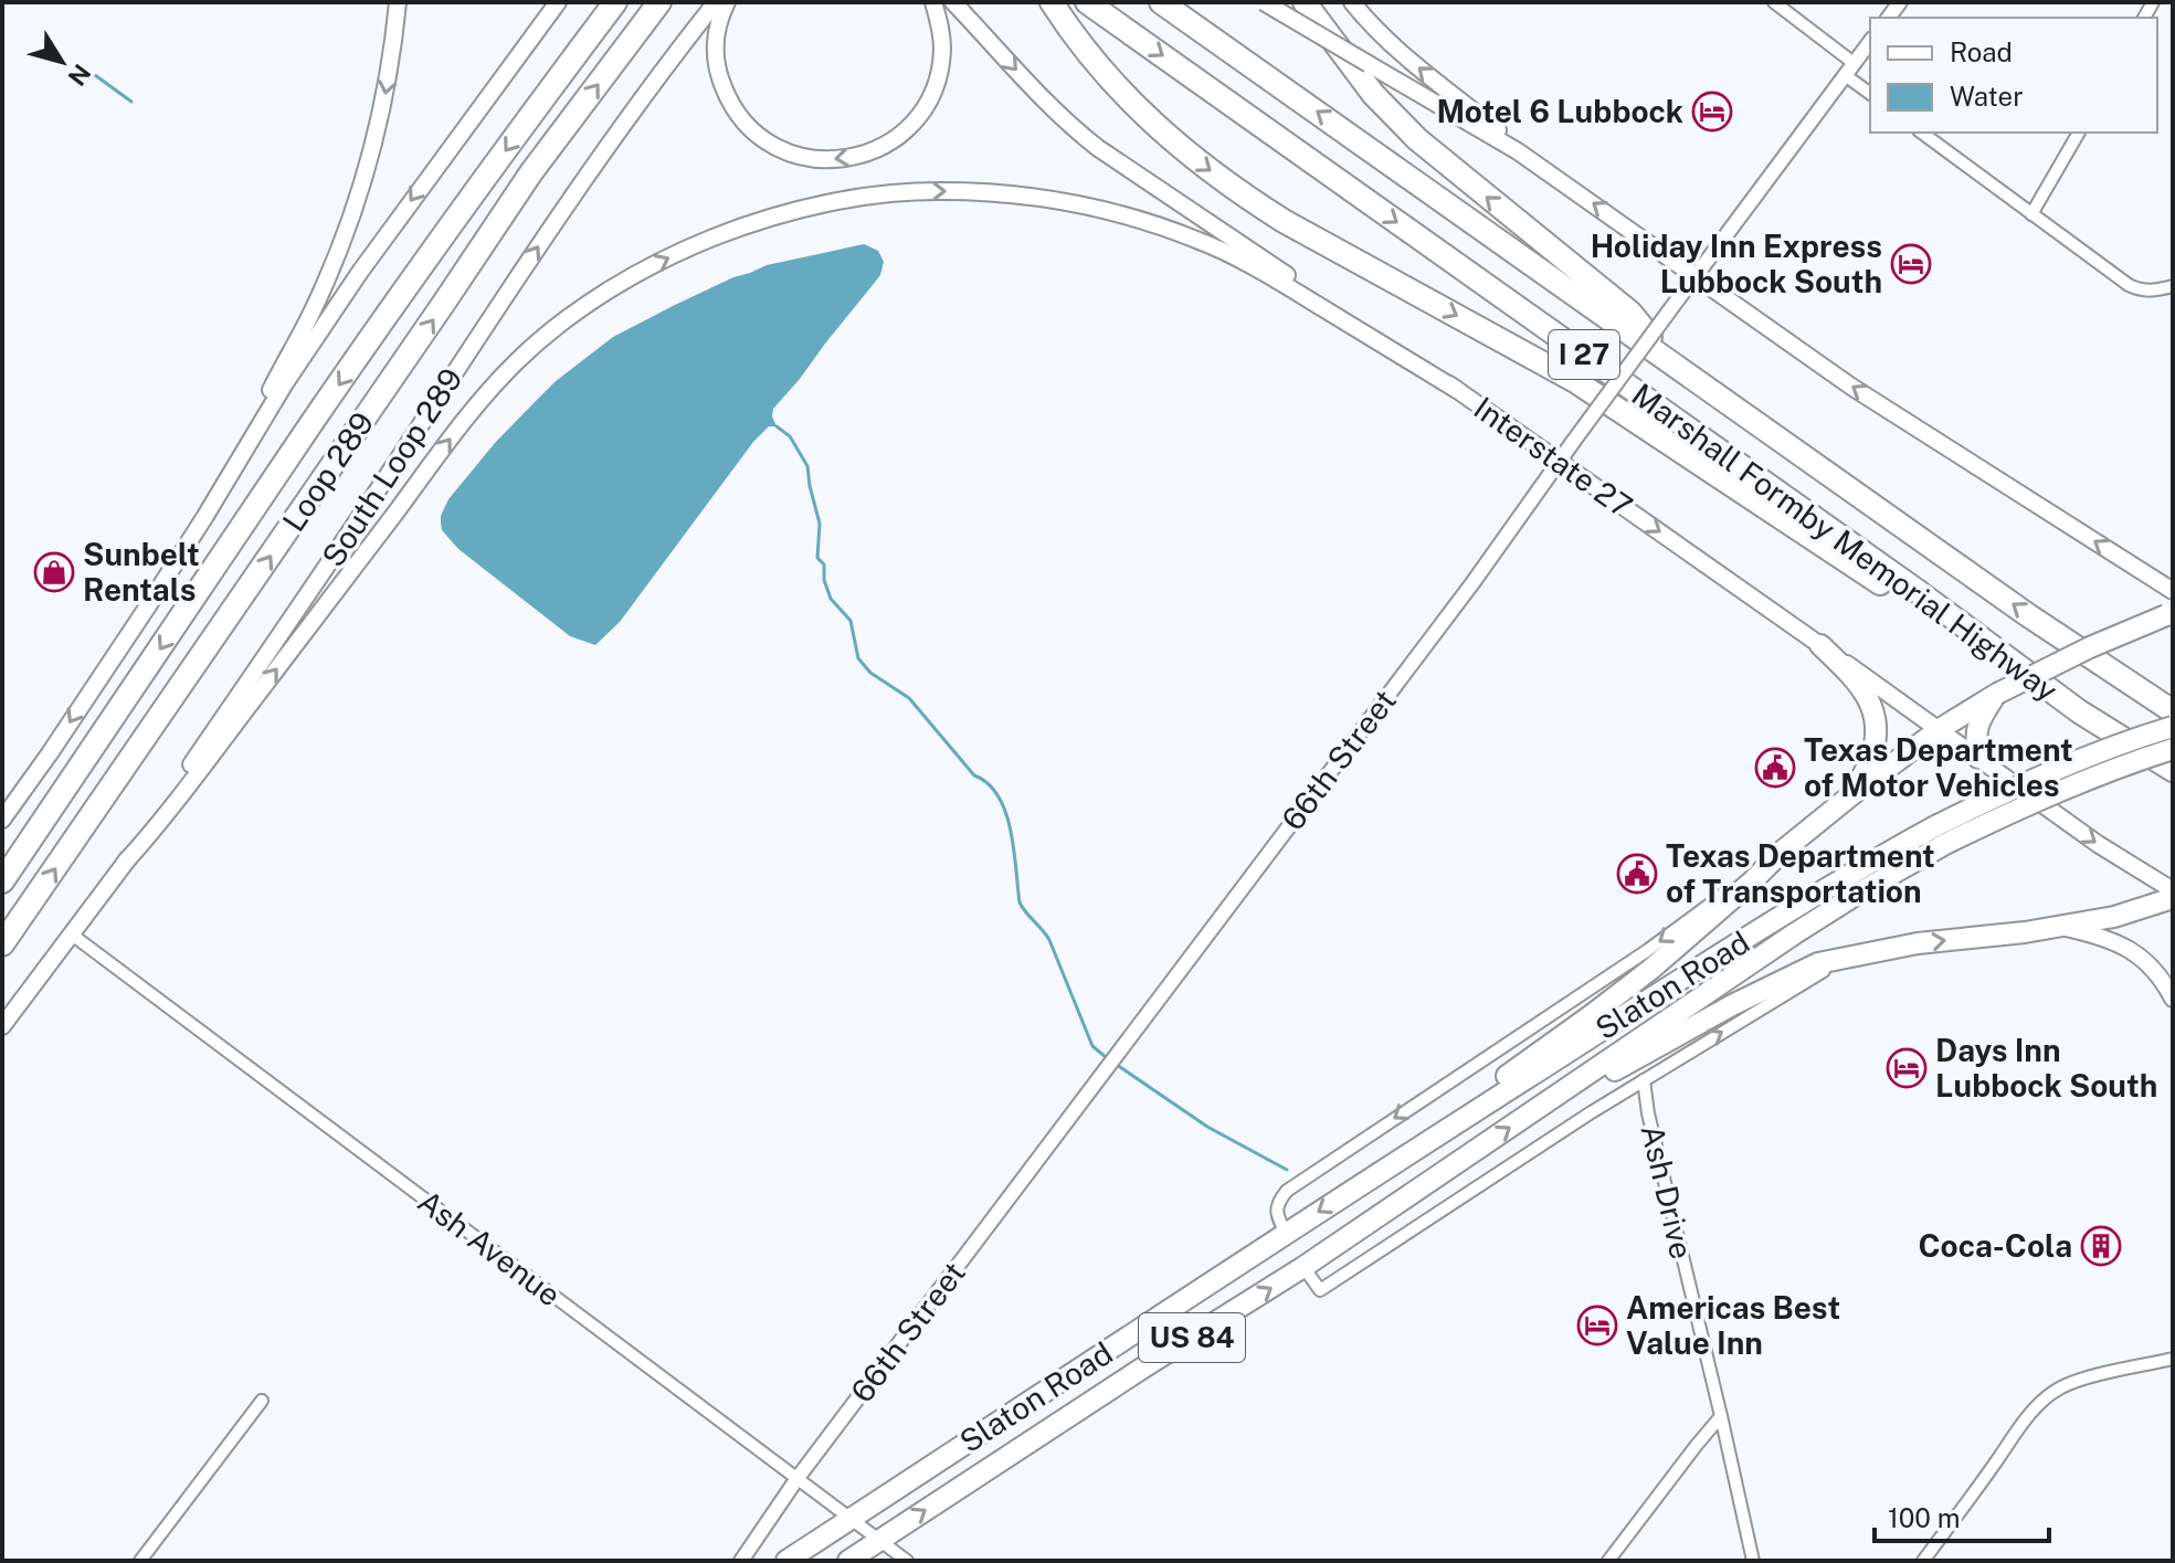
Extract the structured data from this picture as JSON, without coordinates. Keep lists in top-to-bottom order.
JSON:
{
  "streets": {
    "highway": [
      "I 27",
      "Loop 289",
      "Marshall Formby Memorial Highway",
      "Slaton Road",
      "US 84"
    ],
    "main road": ["Interstate 27", "South Loop 289"],
    "street": ["66th Street", "Ash Drive", "Ash Avenue"]
  },
  "crossings": [
    ["Interstate 27", "66th Street"],
    ["South Loop 289", "Ash Avenue"],
    ["66th Street", "Ash Avenue"],
    ["Slaton Road", "Ash Avenue"]
  ],
  "one_way": ["Interstate 27"],
  "places": {
    "hotel": [
      "Motel 6 Lubbock",
      "Holiday Inn Express Lubbock South",
      "Days Inn Lubbock South",
      "Americas Best Value Inn"
    ],
    "shop": ["Sunbelt Rentals"],
    "public building": ["Texas Department of Motor Vehicles", "Texas Department of Transportation"],
    "building": ["Coca-Cola"]
  },
  "legend": ["Road", "Water"],
  "scale_bar": "100 m",
  "north": "bottom right"
}
